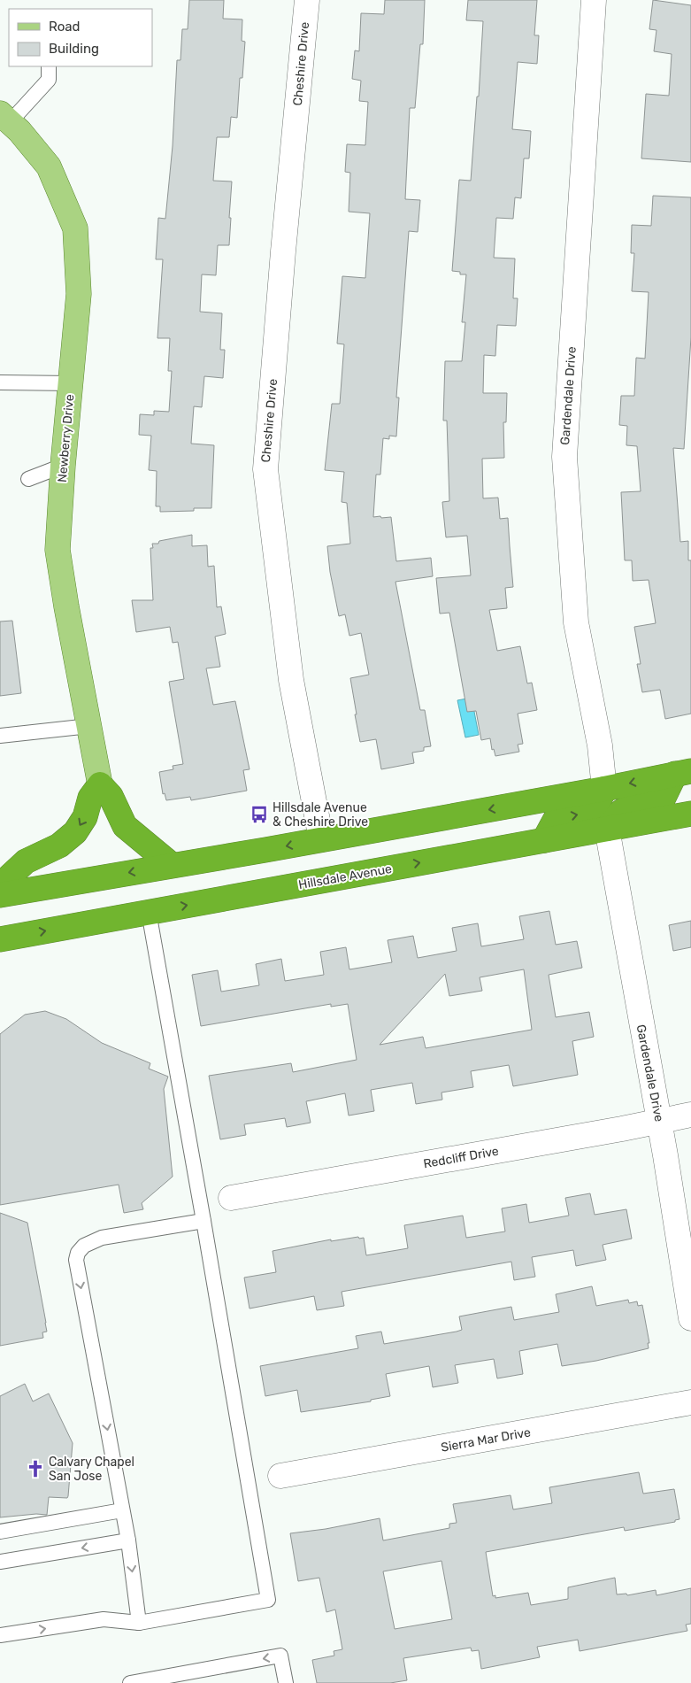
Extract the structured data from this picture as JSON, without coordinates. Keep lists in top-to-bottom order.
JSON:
{
  "streets": {
    "highway": ["Hillsdale Avenue"],
    "main road": ["Newberry Drive"],
    "street": [
      "Cheshire Drive",
      "Gardendale Drive",
      "Redcliff Drive",
      "Sierra Mar Drive"
    ]
  },
  "crossings": [
    ["Gardendale Drive", "Hillsdale Avenue"],
    ["Gardendale Drive", "Redcliff Drive"]
  ],
  "places": {
    "bus stop": ["Hillsdale Avenue & Cheshire Drive"],
    "church": ["Calvary Chapel San Jose"]
  },
  "legend": ["Road", "Building"]
}
